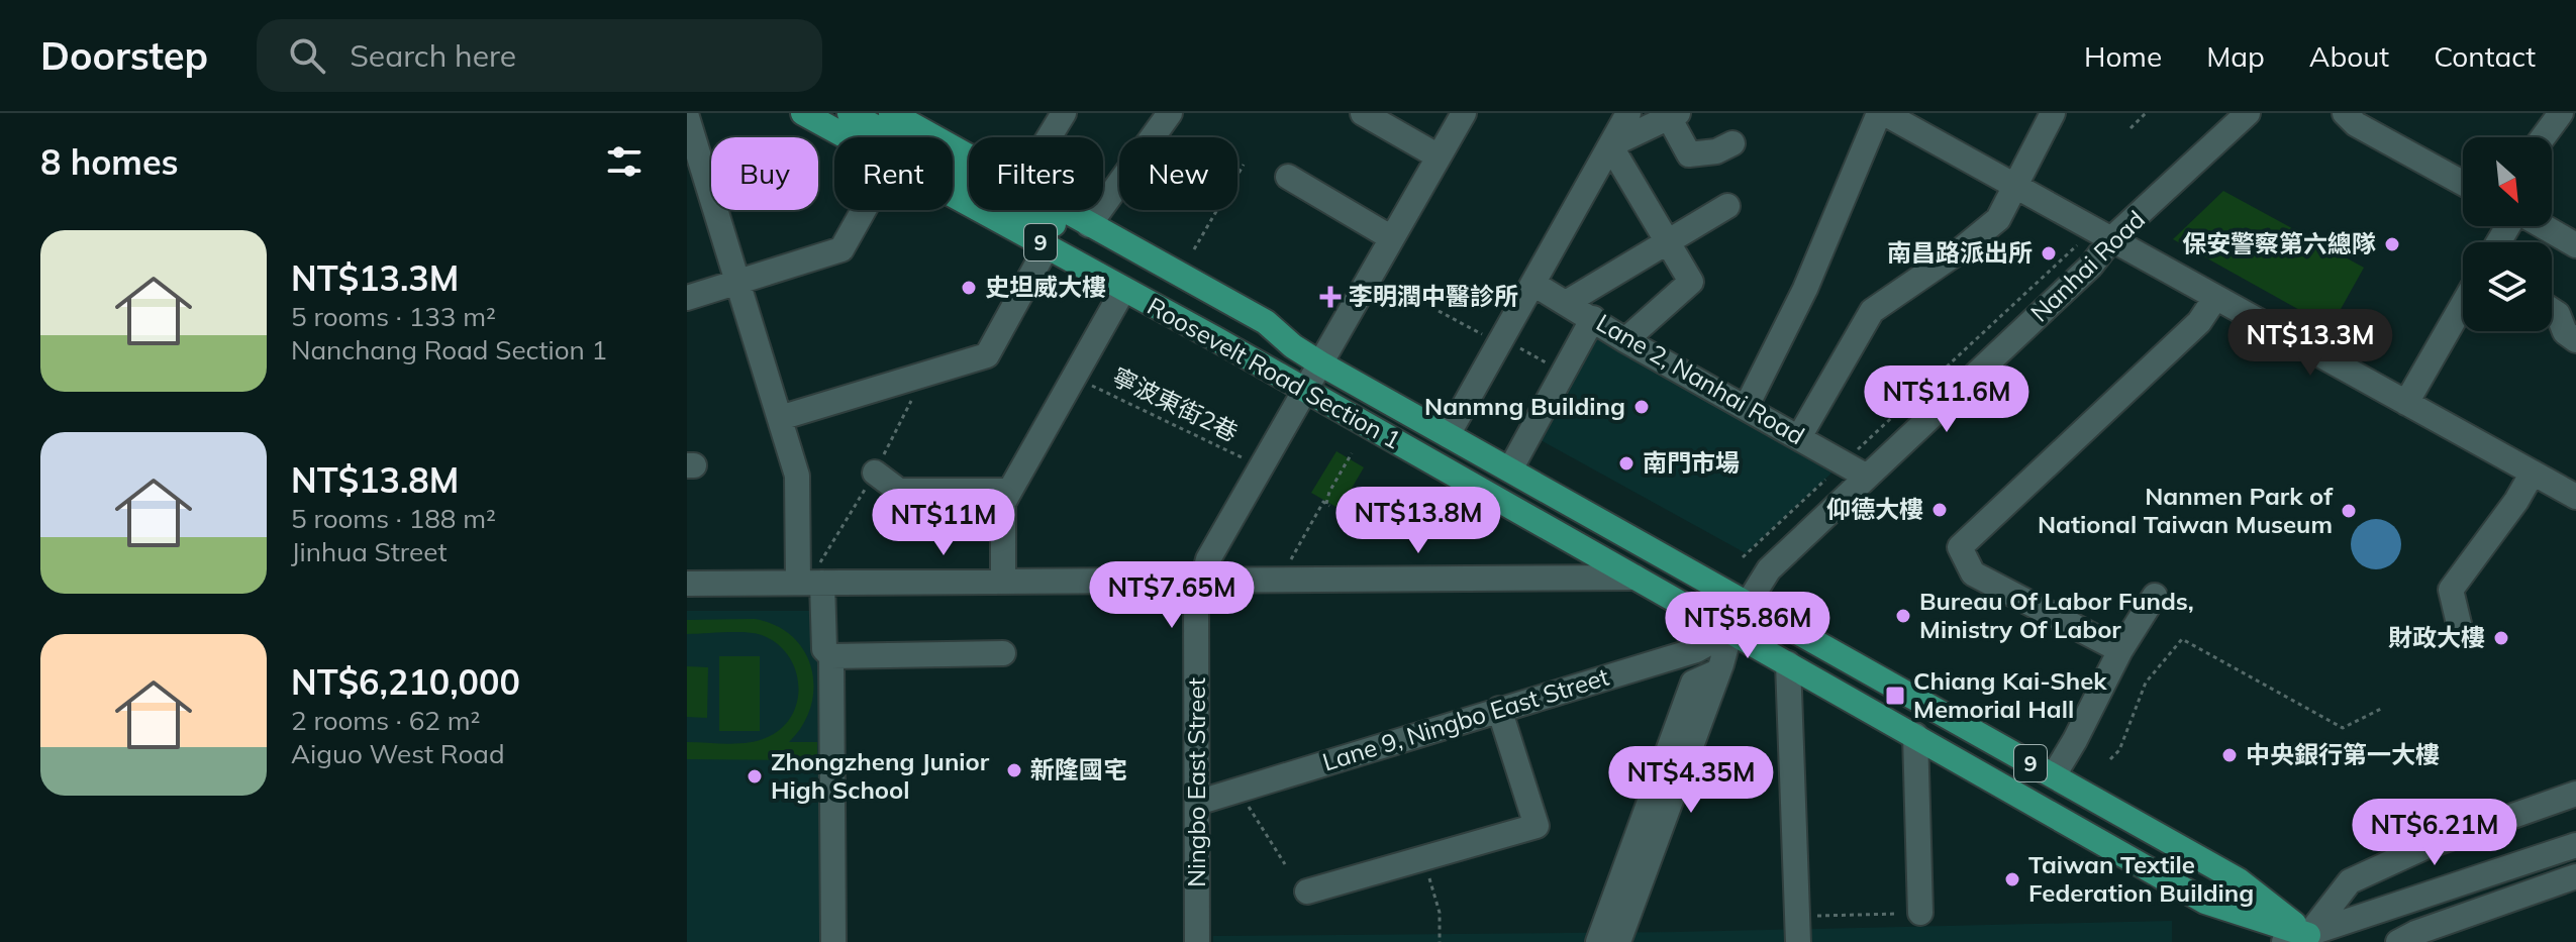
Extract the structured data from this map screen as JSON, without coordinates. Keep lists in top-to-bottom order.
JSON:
{
  "streets": {
    "main road": ["9", "Roosevelt Road Section 1"],
    "street": [
      "Nanhai Road",
      "Lane 2, Nanhai Road",
      "Lane 9, Ningbo East Street",
      "Ningbo East Street"
    ],
    "path": ["寧波東街2巷"]
  },
  "crossings": [
    ["9", "Roosevelt Road Section 1"],
    ["Nanhai Road", "Roosevelt Road Section 1"],
    ["Nanhai Road", "Lane 2, Nanhai Road"],
    ["Nanhai Road", "Lane 9, Ningbo East Street"],
    ["Roosevelt Road Section 1", "Lane 9, Ningbo East Street"],
    ["Roosevelt Road Section 1", "Ningbo East Street"],
    ["寧波東街2巷", "Ningbo East Street"],
    ["Lane 9, Ningbo East Street", "Ningbo East Street"]
  ],
  "places": {
    "other": [
      "保安警察第六總隊",
      "南昌路派出所",
      "史坦威大樓",
      "Nanmng Building",
      "南門市場",
      "仰德大樓",
      "Nanmen Park of National Taiwan Museum",
      "Bureau Of Labor Funds, Ministry Of Labor",
      "財政大樓",
      "中央銀行第一大樓",
      "新隆國宅",
      "Zhongzheng Junior High School",
      "Taiwan Textile Federation Building"
    ],
    "health": ["李明潤中醫診所"],
    "transit": ["Chiang Kai-Shek Memorial Hall"]
  },
  "north": "bottom right",
  "page": {
    "header": "Doorstep",
    "search": "Search here",
    "nav": [
      "Home",
      "Map",
      "About",
      "Contact"
    ],
    "heading": "8 homes",
    "chip": [
      "Buy",
      "Rent",
      "Filters",
      "New"
    ],
    "list": [
      {
        "name": "NT$13.3M",
        "note": "5 rooms · 133 m² · Nanchang Road Section 1"
      },
      {
        "name": "NT$13.8M",
        "note": "5 rooms · 188 m² · Jinhua Street"
      },
      {
        "name": "NT$6,210,000",
        "note": "2 rooms · 62 m² · Aiguo West Road"
      }
    ],
    "price": [
      "NT$13.3M",
      "NT$11.6M",
      "NT$13.8M",
      "NT$11M",
      "NT$7.65M",
      "NT$5.86M",
      "NT$4.35M",
      "NT$6.21M"
    ]
  }
}
